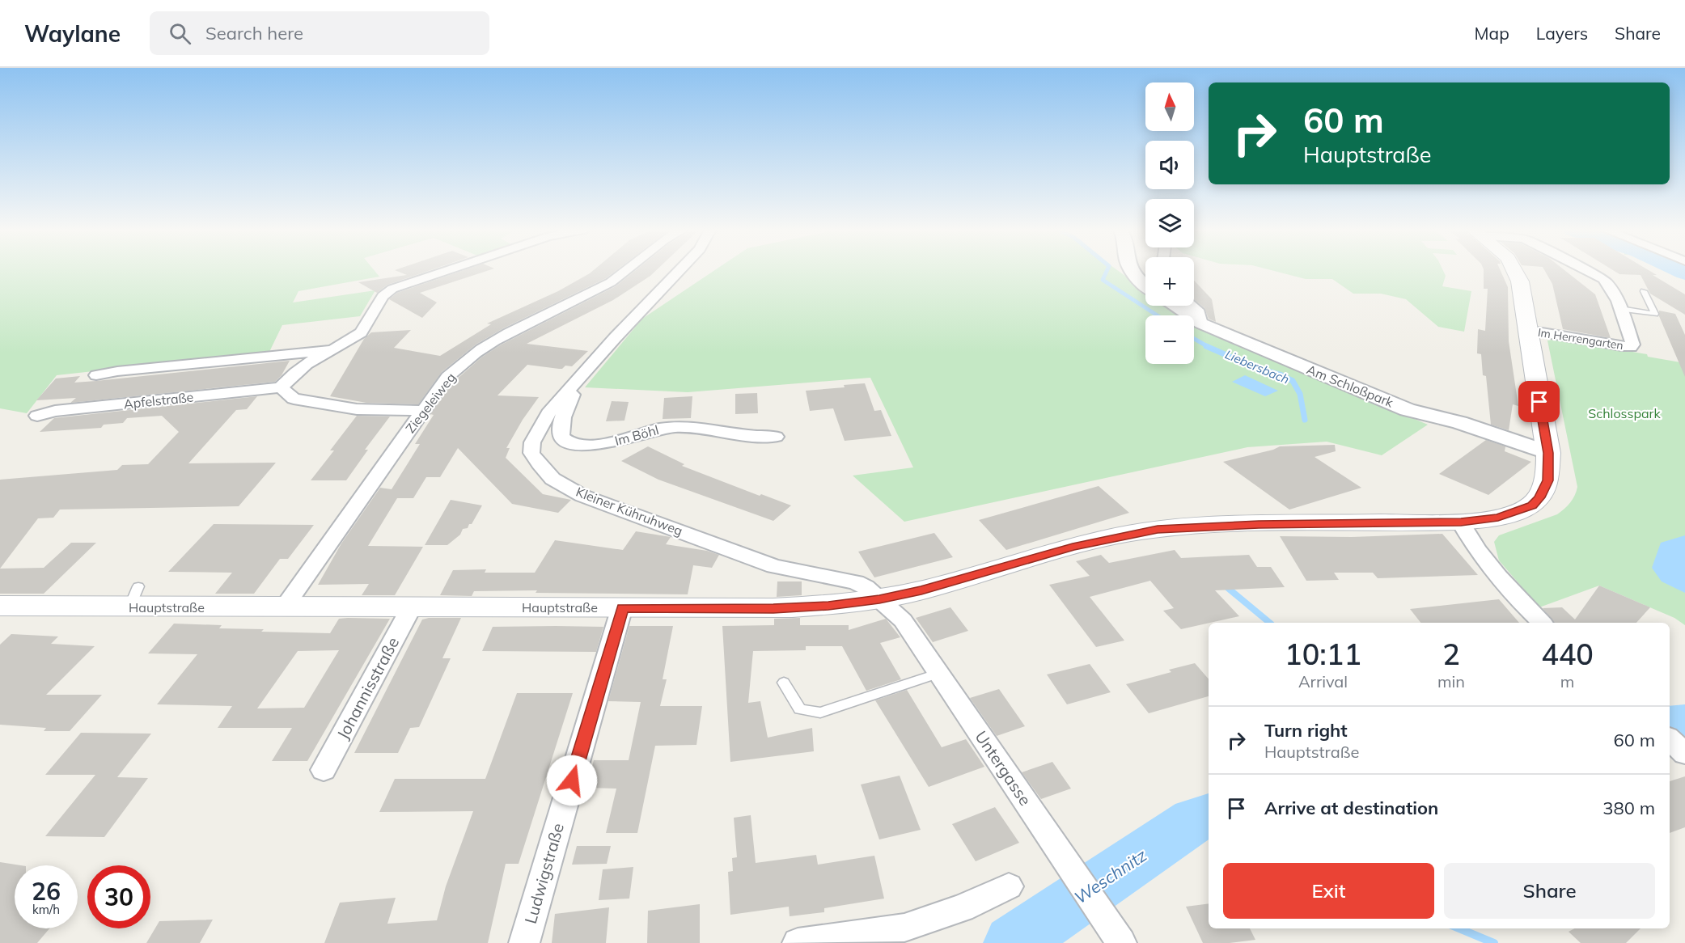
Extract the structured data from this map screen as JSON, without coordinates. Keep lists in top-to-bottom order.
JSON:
{
  "streets": {
    "main road": ["Hauptstraße"],
    "street": [
      "Im Herrengarten",
      "Am Schloßpark",
      "Apfelstraße",
      "Ziegeleiweg",
      "Im Böhl",
      "Kleiner Kühruhweg",
      "Johannisstraße",
      "Untergasse",
      "Ludwigstraße"
    ]
  },
  "crossings": [
    ["Im Herrengarten", "Hauptstraße"],
    ["Am Schloßpark", "Hauptstraße"],
    ["Ziegeleiweg", "Hauptstraße"],
    ["Im Böhl", "Kleiner Kühruhweg"],
    ["Kleiner Kühruhweg", "Hauptstraße"],
    ["Kleiner Kühruhweg", "Untergasse"],
    ["Hauptstraße", "Johannisstraße"],
    ["Hauptstraße", "Untergasse"],
    ["Hauptstraße", "Ludwigstraße"]
  ],
  "water": ["Liebersbach", "Weschnitz"],
  "parks": ["Schlosspark"],
  "north": "top",
  "page": {
    "header": "Waylane",
    "search": "Search here",
    "nav": ["Map", "Layers", "Share"],
    "map_buttons": ["+", "−"],
    "turn": ["60 m", "Hauptstraße"],
    "eta": [
      "10:11",
      "Arrival",
      "2",
      "min",
      "440",
      "m"
    ],
    "list": [
      {
        "name": "Turn right",
        "note": "Hauptstraße",
        "value": "60 m"
      },
      {
        "name": "Arrive at destination",
        "value": "380 m"
      }
    ],
    "buttons": ["Exit", "Share"],
    "speed": "26 km/h",
    "limit": "30"
  }
}
